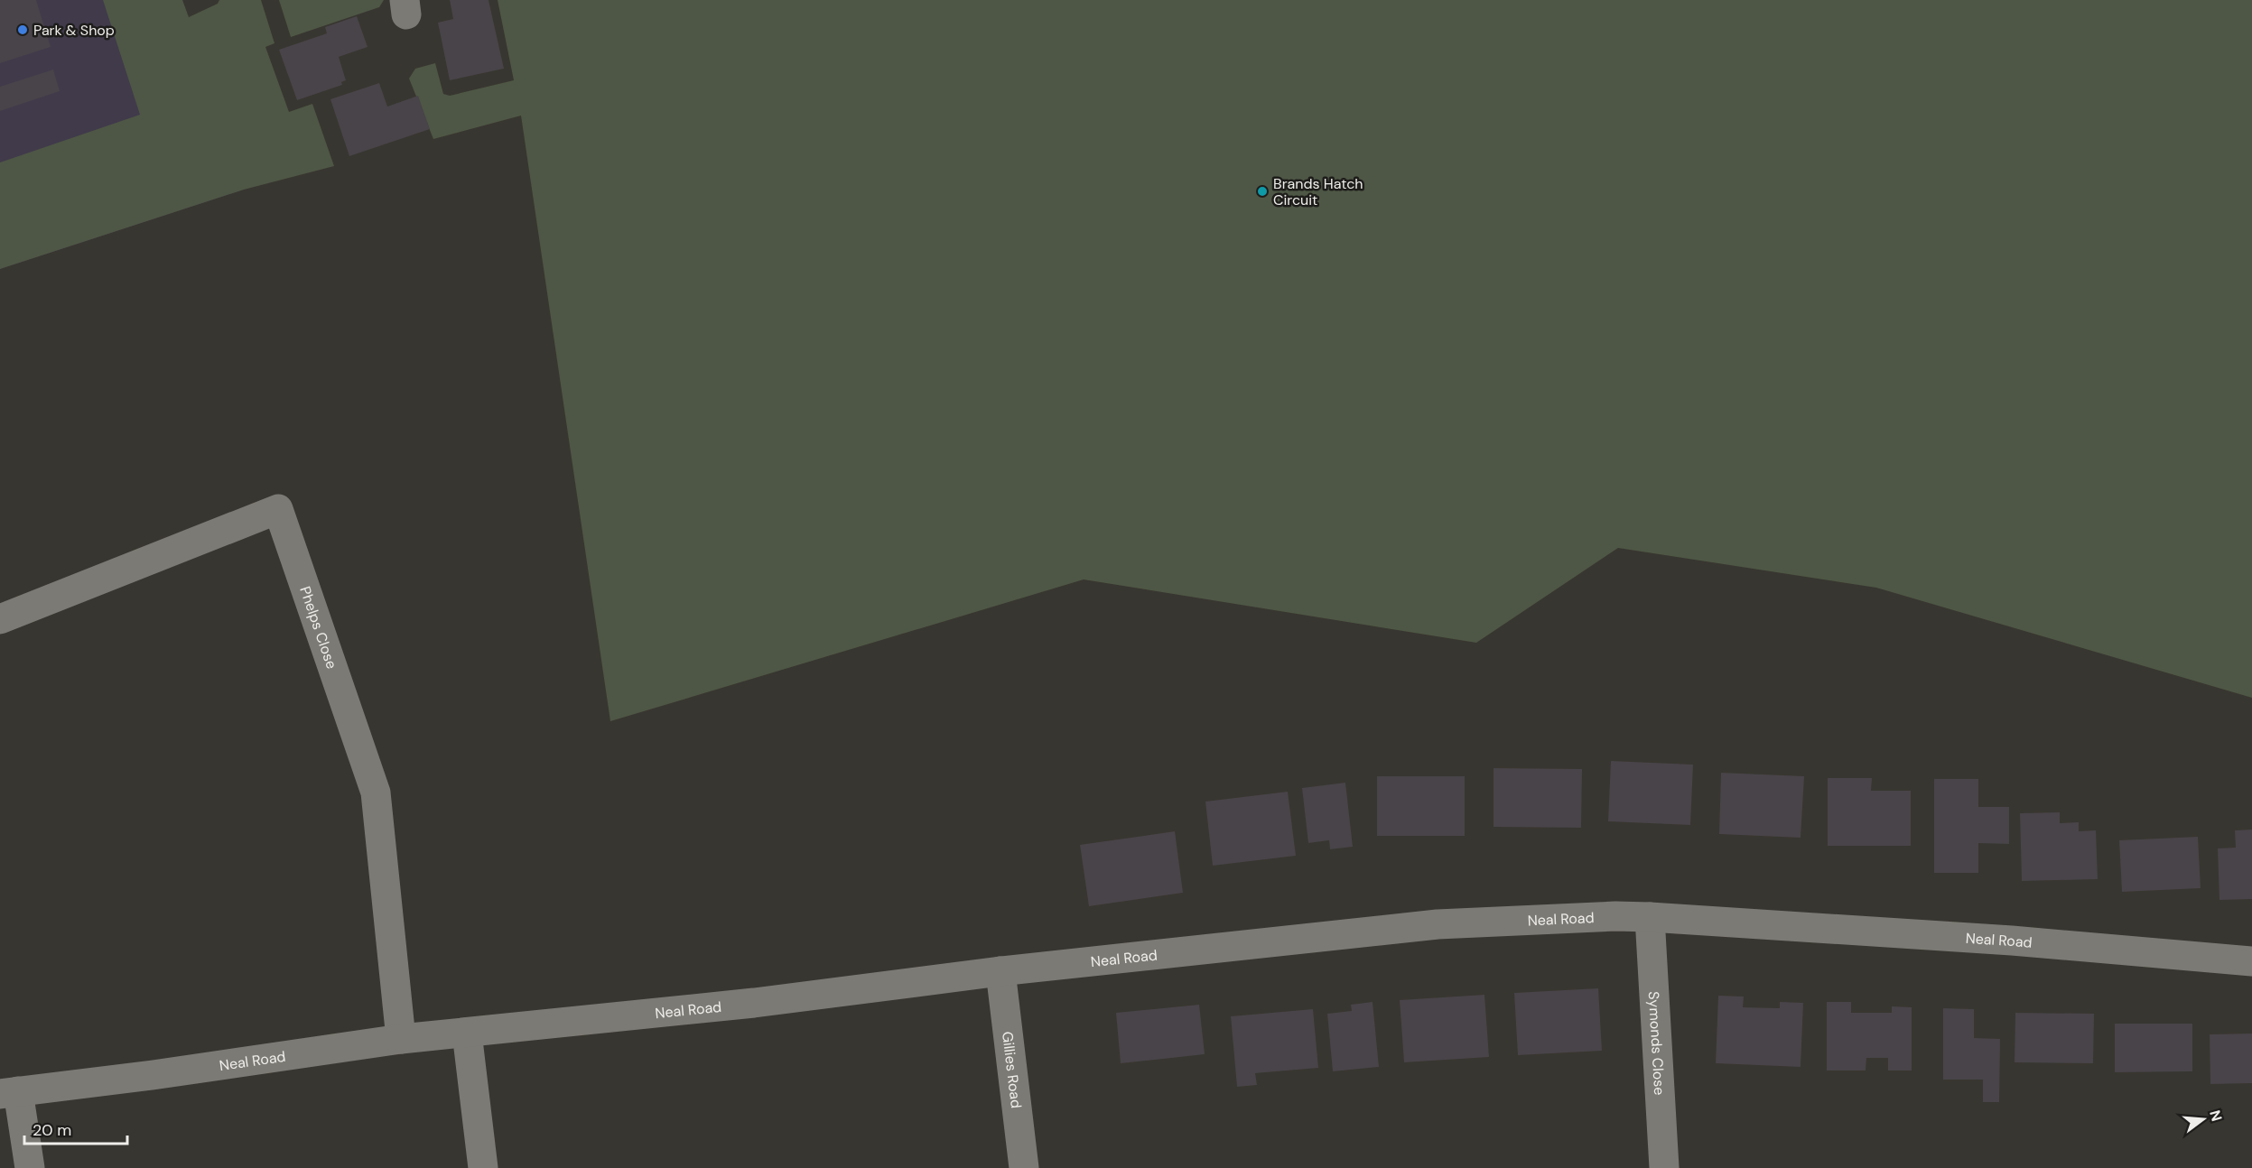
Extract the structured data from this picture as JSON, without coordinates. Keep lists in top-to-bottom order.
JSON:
{
  "streets": {
    "street": [
      "Phelps Close",
      "Neal Road",
      "Symonds Close",
      "Gillies Road"
    ]
  },
  "crossings": [
    ["Phelps Close", "Neal Road"],
    ["Neal Road", "Symonds Close"],
    ["Neal Road", "Gillies Road"]
  ],
  "places": ["Park & Shop", "Brands Hatch Circuit"],
  "scale_bar": "20 m",
  "north": "right"
}
